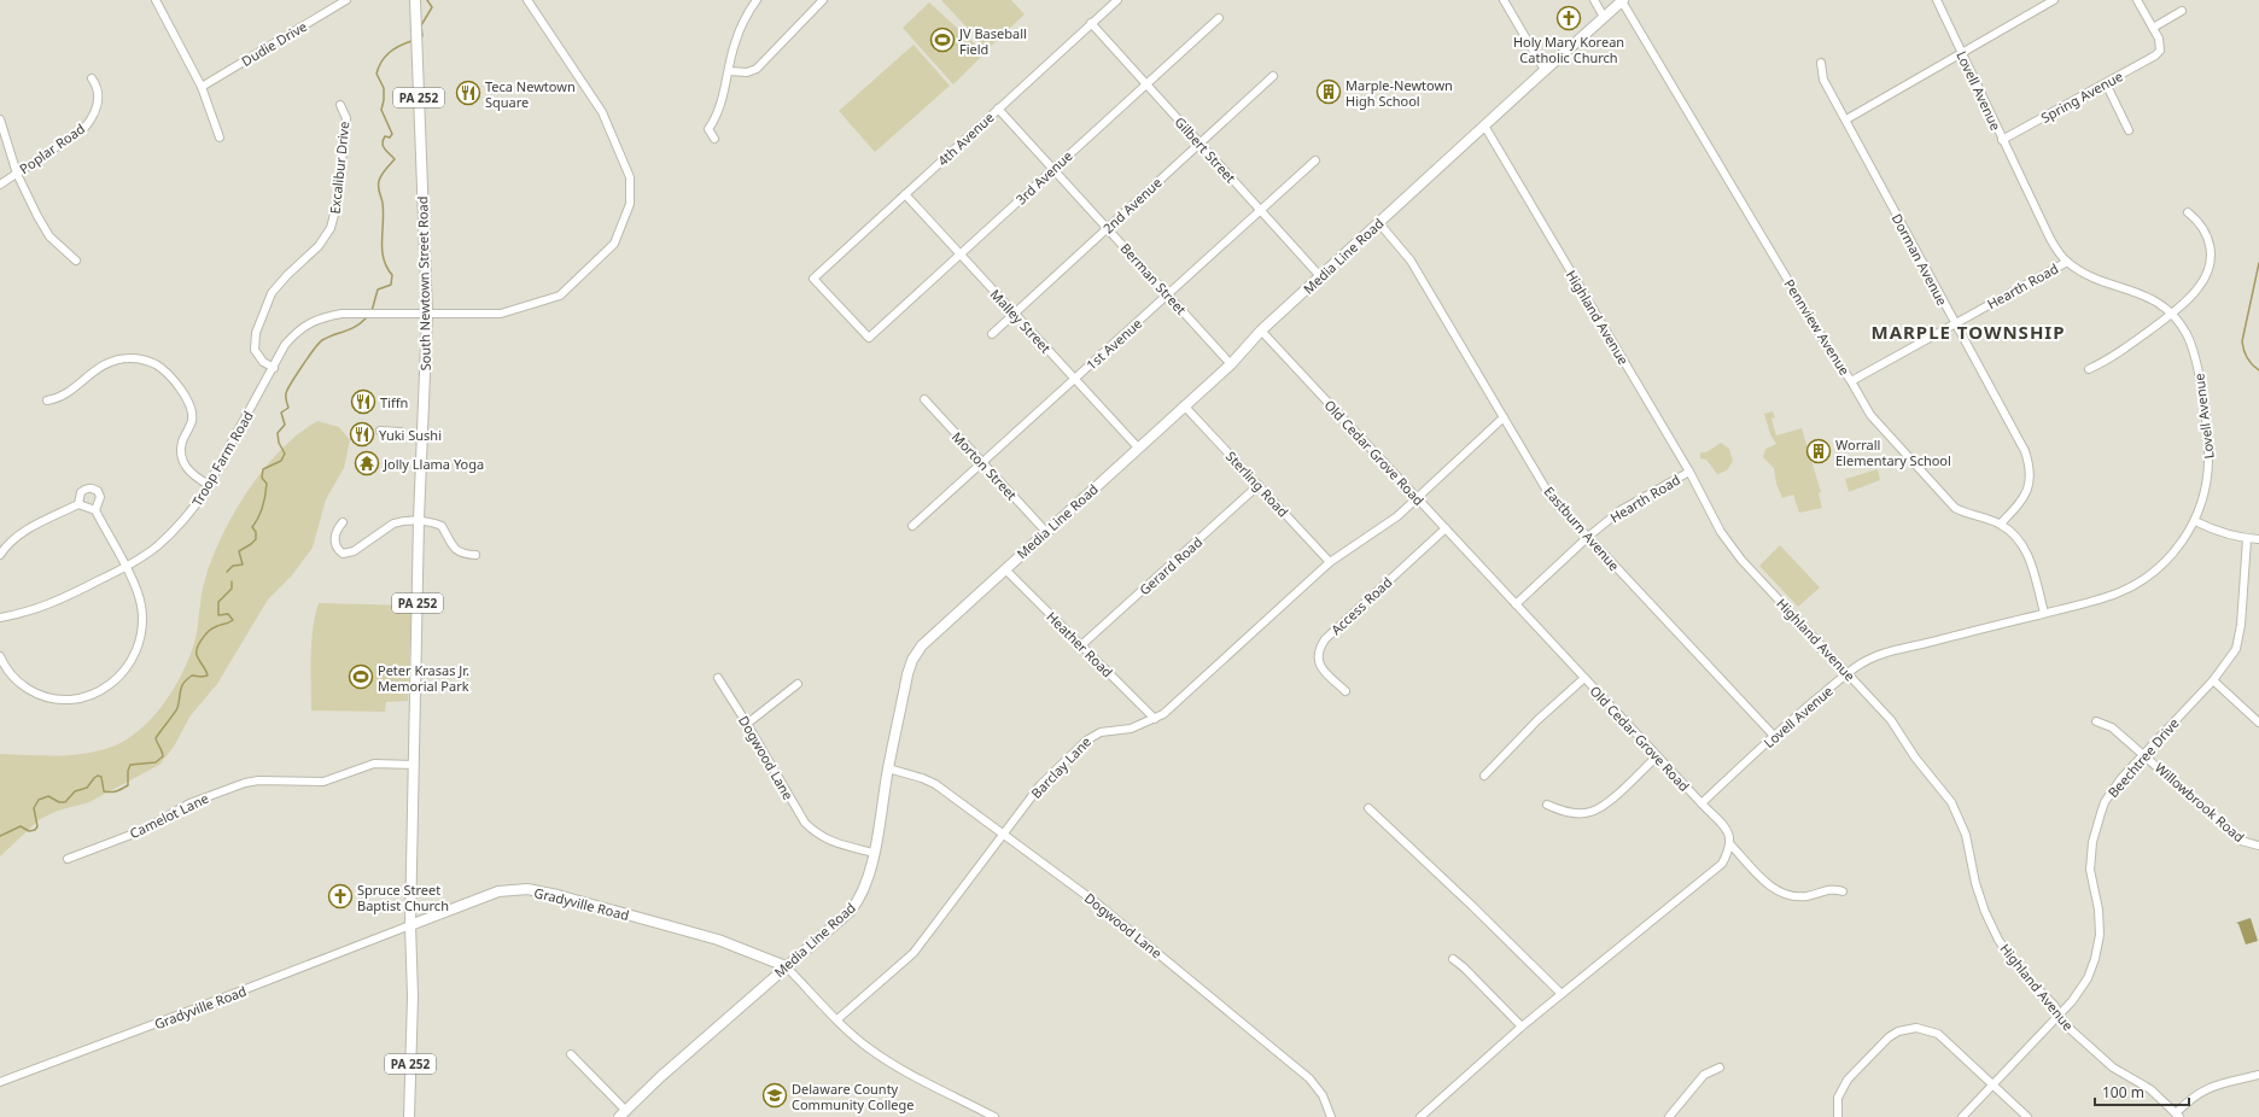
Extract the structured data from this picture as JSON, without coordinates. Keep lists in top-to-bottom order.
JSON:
{
  "streets": {
    "main road": [
      "PA 252",
      "Media Line Road",
      "South Newtown Street Road",
      "Gradyville Road"
    ],
    "street": [
      "Dudie Drive",
      "Lovell Avenue",
      "Spring Avenue",
      "4th Avenue",
      "Poplar Road",
      "Gilbert Street",
      "Excalibur Drive",
      "3rd Avenue",
      "2nd Avenue",
      "Dorman Avenue",
      "Berman Street",
      "Hearth Road",
      "Highland Avenue",
      "Malley Street",
      "Pennview Avenue",
      "1st Avenue",
      "Old Cedar Grove Road",
      "Troop Farm Road",
      "Morton Street",
      "Sterling Road",
      "Eastburn Avenue",
      "Gerard Road",
      "Access Road",
      "Heather Road",
      "Dogwood Lane",
      "Beechtree Drive",
      "Barclay Lane",
      "Willowbrook Road",
      "Camelot Lane"
    ]
  },
  "crossings": [
    ["Lovell Avenue", "Spring Avenue"],
    ["Lovell Avenue", "Hearth Road"],
    ["Lovell Avenue", "Highland Avenue"],
    ["Lovell Avenue", "Pennview Avenue"],
    ["Lovell Avenue", "Old Cedar Grove Road"],
    ["Lovell Avenue", "Eastburn Avenue"],
    ["4th Avenue", "Gilbert Street"],
    ["4th Avenue", "3rd Avenue"],
    ["4th Avenue", "Berman Street"],
    ["4th Avenue", "Malley Street"],
    ["Gilbert Street", "3rd Avenue"],
    ["Gilbert Street", "2nd Avenue"],
    ["Gilbert Street", "Media Line Road"],
    ["Gilbert Street", "1st Avenue"],
    ["Excalibur Drive", "Troop Farm Road"],
    ["3rd Avenue", "Berman Street"],
    ["3rd Avenue", "Malley Street"],
    ["2nd Avenue", "Berman Street"],
    ["2nd Avenue", "Malley Street"],
    ["Media Line Road", "Berman Street"],
    ["Media Line Road", "Highland Avenue"],
    ["Media Line Road", "Malley Street"],
    ["Media Line Road", "Pennview Avenue"],
    ["Media Line Road", "Old Cedar Grove Road"],
    ["Media Line Road", "Morton Street"],
    ["Media Line Road", "Sterling Road"],
    ["Media Line Road", "Eastburn Avenue"],
    ["Media Line Road", "Heather Road"],
    ["Media Line Road", "Dogwood Lane"],
    ["Media Line Road", "Gradyville Road"],
    ["Dorman Avenue", "Hearth Road"],
    ["Dorman Avenue", "Pennview Avenue"],
    ["Berman Street", "1st Avenue"],
    ["South Newtown Street Road", "Troop Farm Road"],
    ["South Newtown Street Road", "Camelot Lane"],
    ["South Newtown Street Road", "Gradyville Road"],
    ["Hearth Road", "Highland Avenue"],
    ["Hearth Road", "Pennview Avenue"],
    ["Hearth Road", "Old Cedar Grove Road"],
    ["Hearth Road", "Eastburn Avenue"],
    ["Highland Avenue", "Beechtree Drive"],
    ["Malley Street", "1st Avenue"],
    ["1st Avenue", "Morton Street"],
    ["Old Cedar Grove Road", "Access Road"],
    ["Old Cedar Grove Road", "Barclay Lane"],
    ["Sterling Road", "Gerard Road"],
    ["Sterling Road", "Barclay Lane"],
    ["Eastburn Avenue", "Barclay Lane"],
    ["Gerard Road", "Heather Road"],
    ["Heather Road", "Barclay Lane"],
    ["Dogwood Lane", "Barclay Lane"],
    ["Beechtree Drive", "Willowbrook Road"],
    ["Barclay Lane", "Gradyville Road"]
  ],
  "districts": ["MARPLE TOWNSHIP"],
  "places": {
    "church": ["Holy Mary Korean Catholic Church", "Spruce Street Baptist Church"],
    "sports": ["JV Baseball Field", "Peter Krasas Jr. Memorial Park"],
    "building": ["Marple-Newtown High School", "Worrall Elementary School"],
    "restaurant": ["Teca Newtown Square", "Tiffn", "Yuki Sushi"],
    "temple": ["Jolly Llama Yoga"],
    "school or university": ["Delaware County Community College"]
  },
  "scale_bar": "100 m"
}
